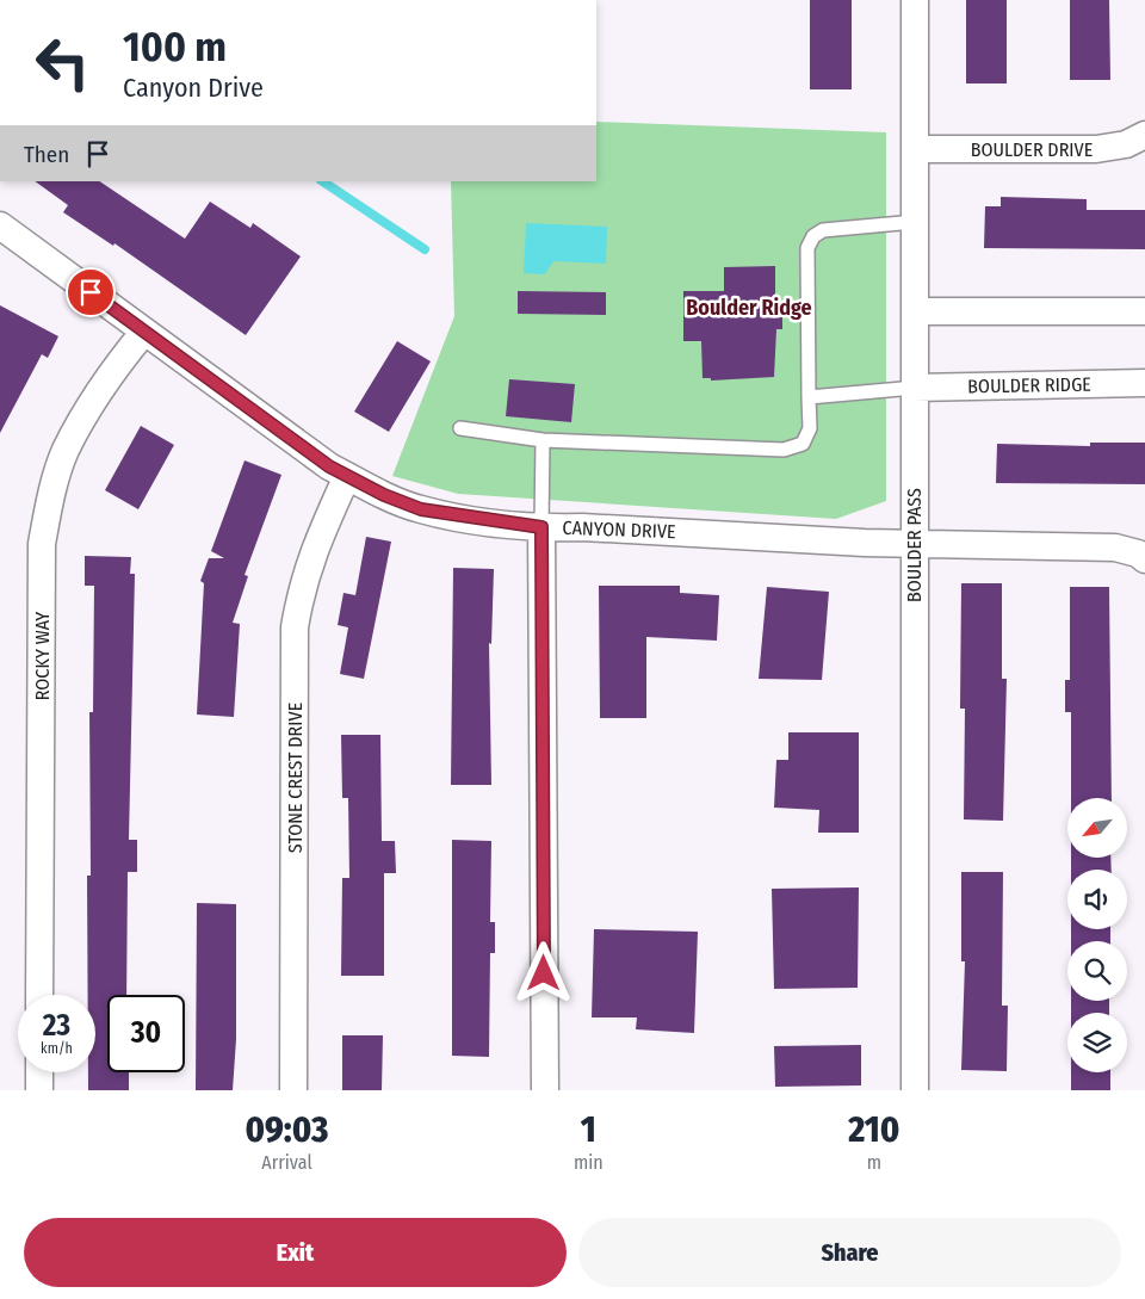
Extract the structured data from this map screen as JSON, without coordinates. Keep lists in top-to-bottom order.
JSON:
{
  "streets": {
    "street": [
      "BOULDER DRIVE",
      "BOULDER RIDGE",
      "CANYON DRIVE",
      "BOULDER PASS",
      "ROCKY WAY",
      "STONE CREST DRIVE"
    ]
  },
  "crossings": [
    ["BOULDER DRIVE", "BOULDER PASS"],
    ["BOULDER RIDGE", "BOULDER PASS"],
    ["CANYON DRIVE", "BOULDER PASS"],
    ["CANYON DRIVE", "ROCKY WAY"],
    ["CANYON DRIVE", "STONE CREST DRIVE"]
  ],
  "districts": ["Boulder Ridge"],
  "north": "bottom left",
  "page": {
    "turn": ["100 m", "Canyon Drive"],
    "then": "Then",
    "speed": "23 km/h",
    "limit": "30",
    "eta": [
      "09:03",
      "Arrival",
      "1",
      "min",
      "210",
      "m"
    ],
    "buttons": ["Exit", "Share"]
  }
}
